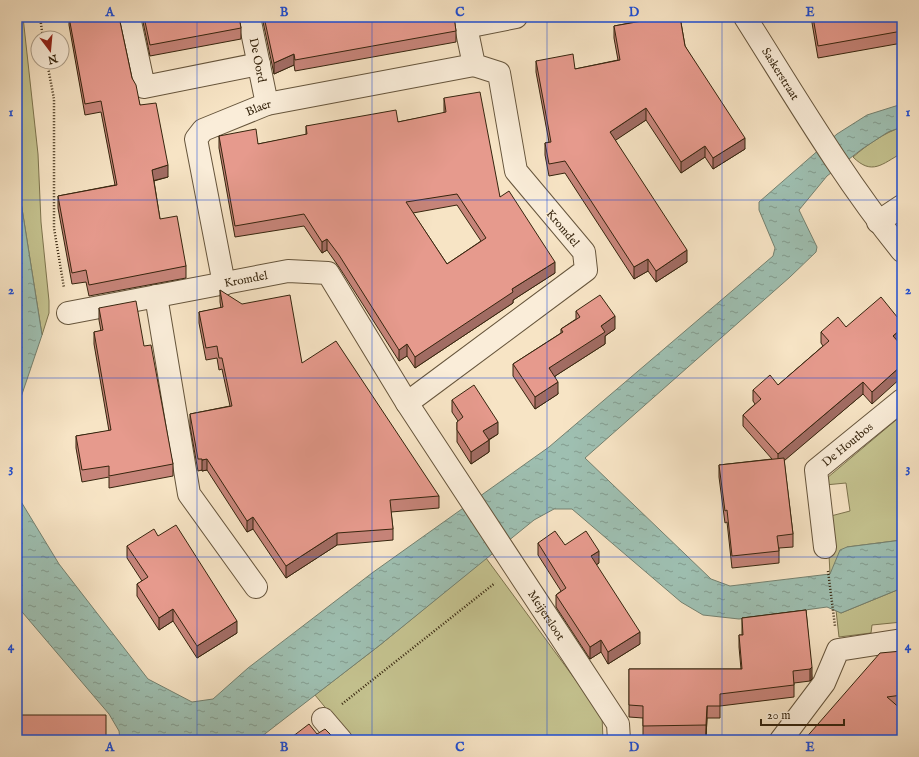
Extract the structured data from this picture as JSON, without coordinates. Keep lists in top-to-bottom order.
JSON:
{
  "streets": {
    "street": [
      "De Oord",
      "Saskerstraat",
      "Blaer",
      "Kromdel",
      "De Houtbos",
      "Meijersloot"
    ]
  },
  "crossings": [
    ["De Oord", "Blaer"],
    ["Blaer", "Kromdel"],
    ["Kromdel", "Meijersloot"]
  ],
  "scale_bar": "20 m",
  "north": "bottom",
  "grid": {
    "columns": [
      "A",
      "B",
      "C",
      "D",
      "E"
    ],
    "rows": [
      "1",
      "2",
      "3",
      "4"
    ]
  }
}
